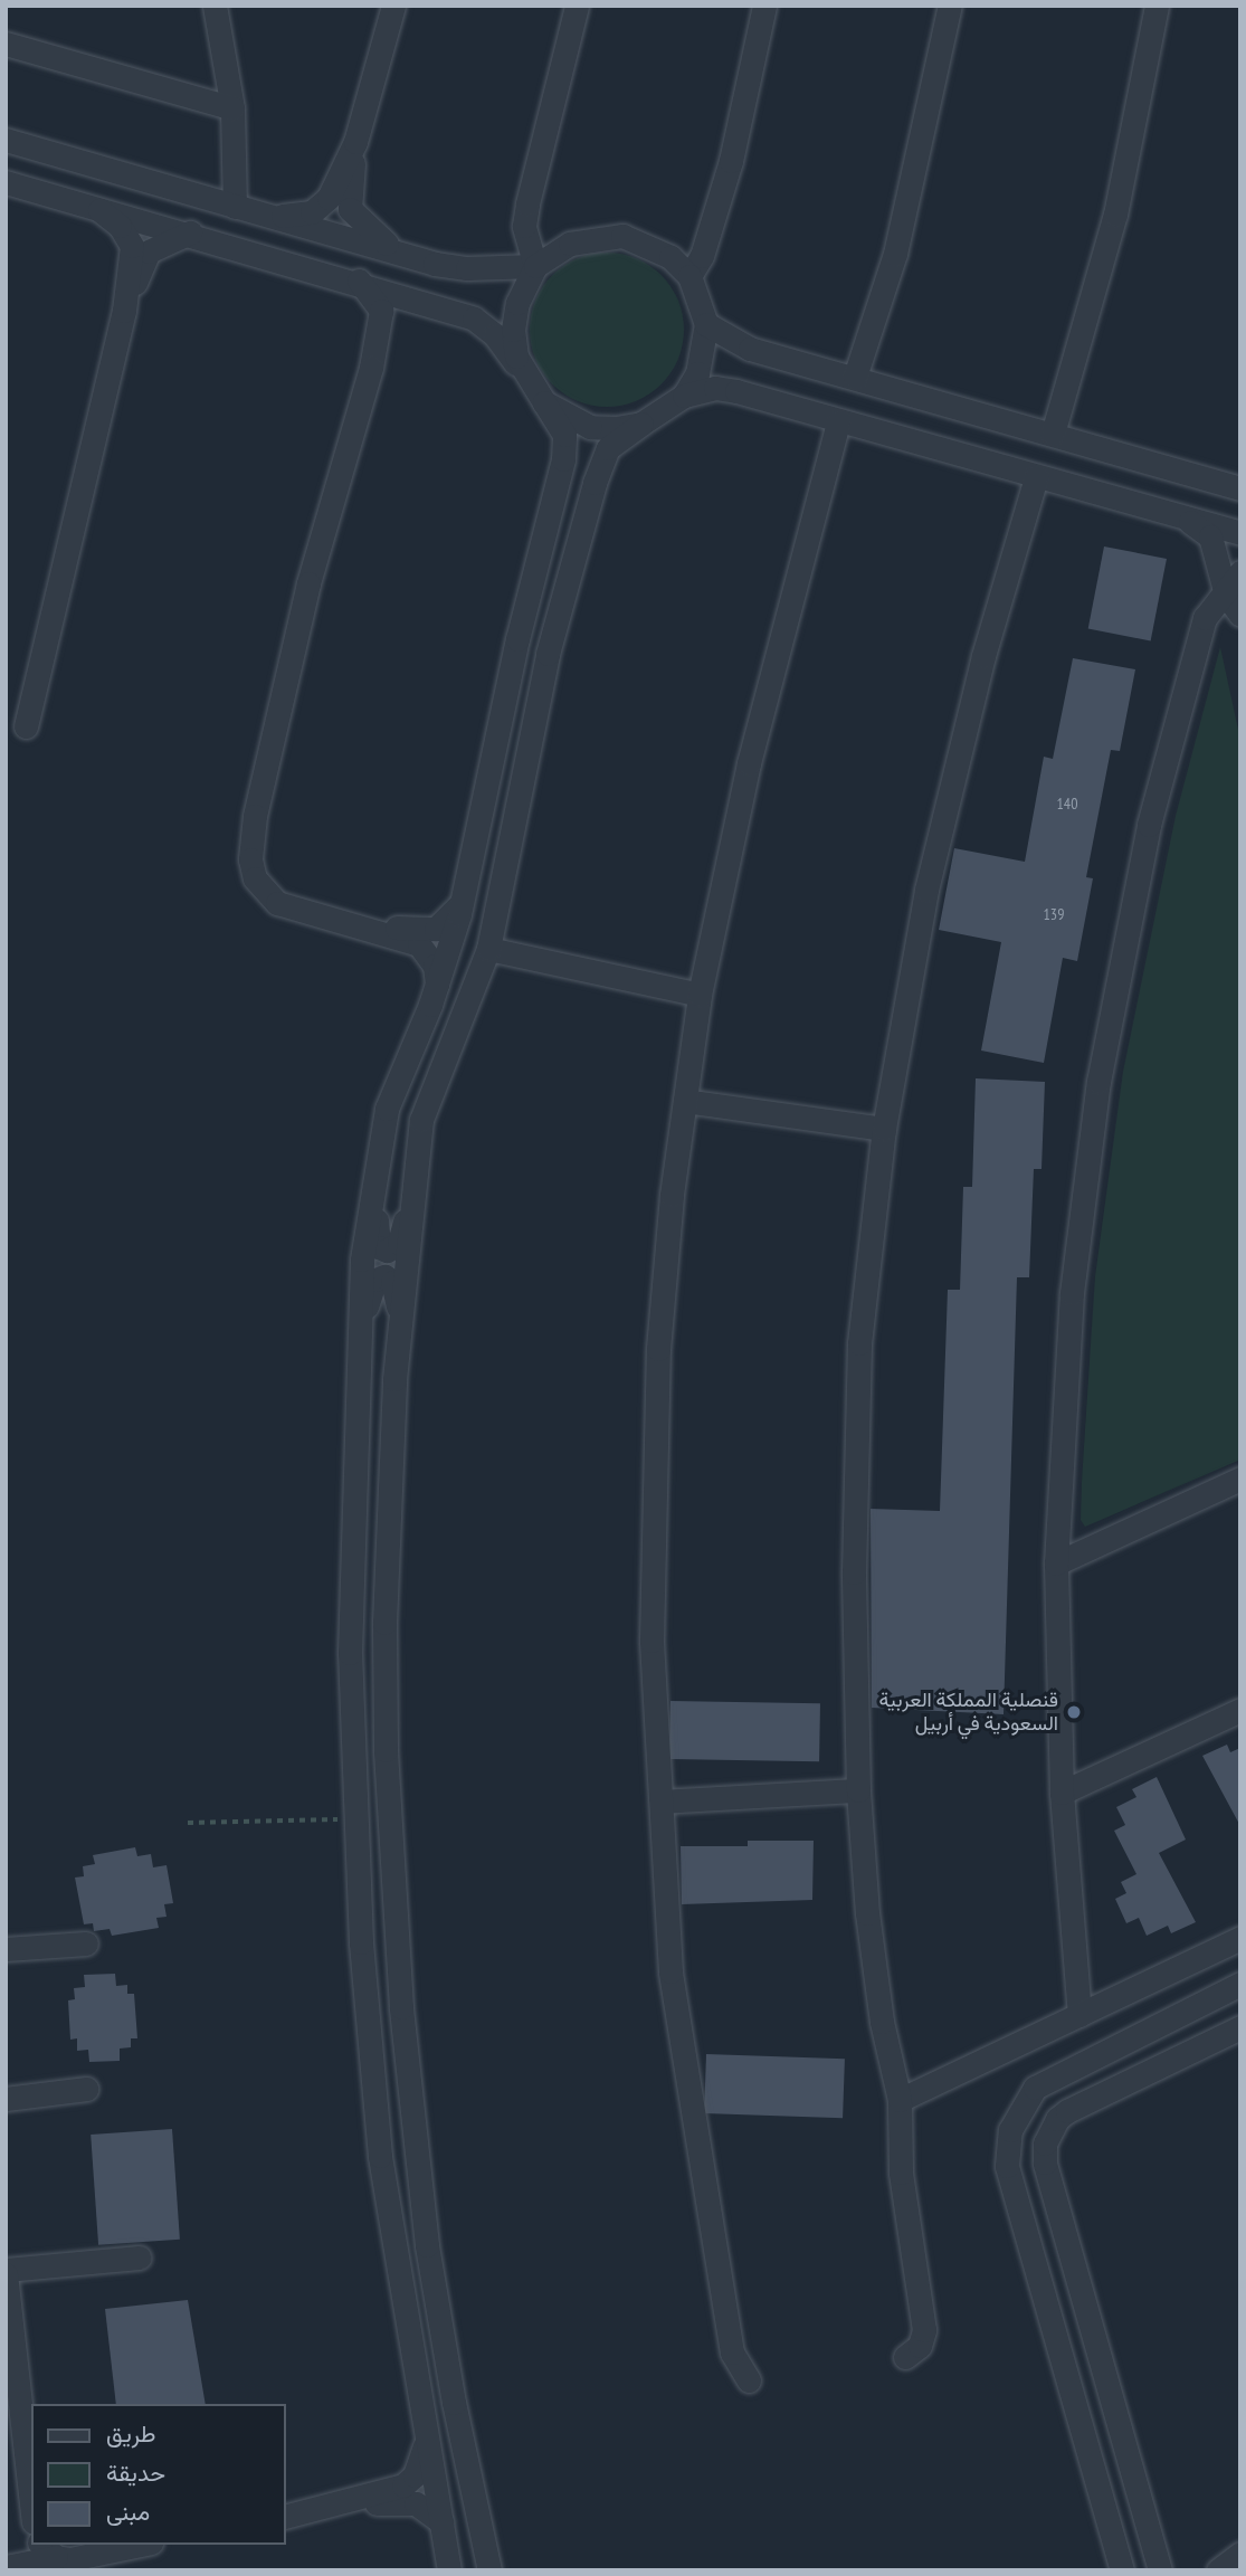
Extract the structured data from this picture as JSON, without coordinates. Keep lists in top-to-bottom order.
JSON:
{
  "places": ["قنصلية المملكة العربية السعودية في أربيل"],
  "house_numbers": ["140", "139"],
  "legend": ["طريق", "حديقة", "مبنى"]
}
